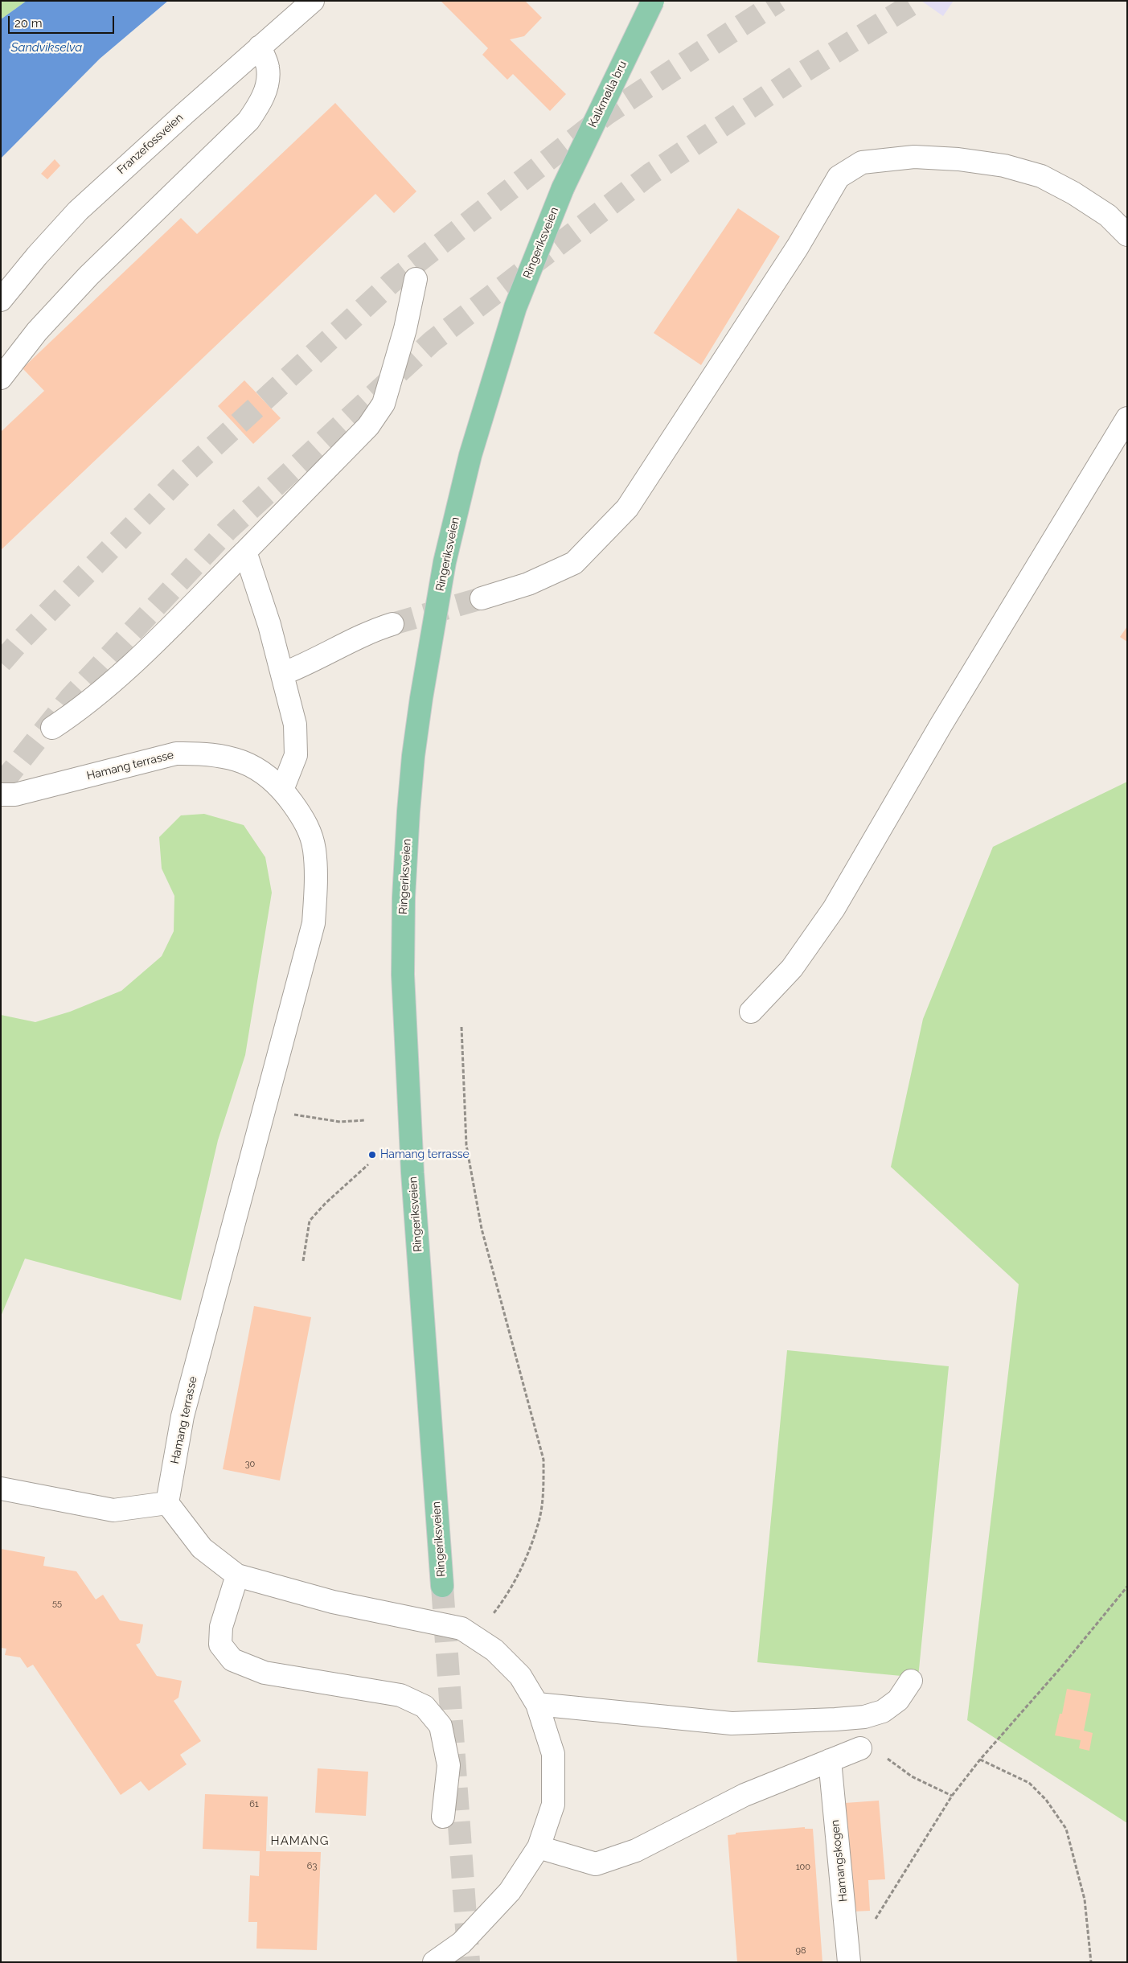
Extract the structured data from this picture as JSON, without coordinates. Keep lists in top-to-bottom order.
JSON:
{
  "streets": {
    "main road": ["Kalkmølla bru", "Ringeriksveien"],
    "street": ["Franzefossveien", "Hamang terrasse", "Hamangskogen"]
  },
  "crossings": [
    ["Kalkmølla bru", "Ringeriksveien"]
  ],
  "districts": ["HAMANG"],
  "water": ["Sandvikselva"],
  "places": ["Hamang terrasse"],
  "house_numbers": [
    "30",
    "55",
    "61",
    "63",
    "100",
    "98"
  ],
  "scale_bar": "20 m"
}
